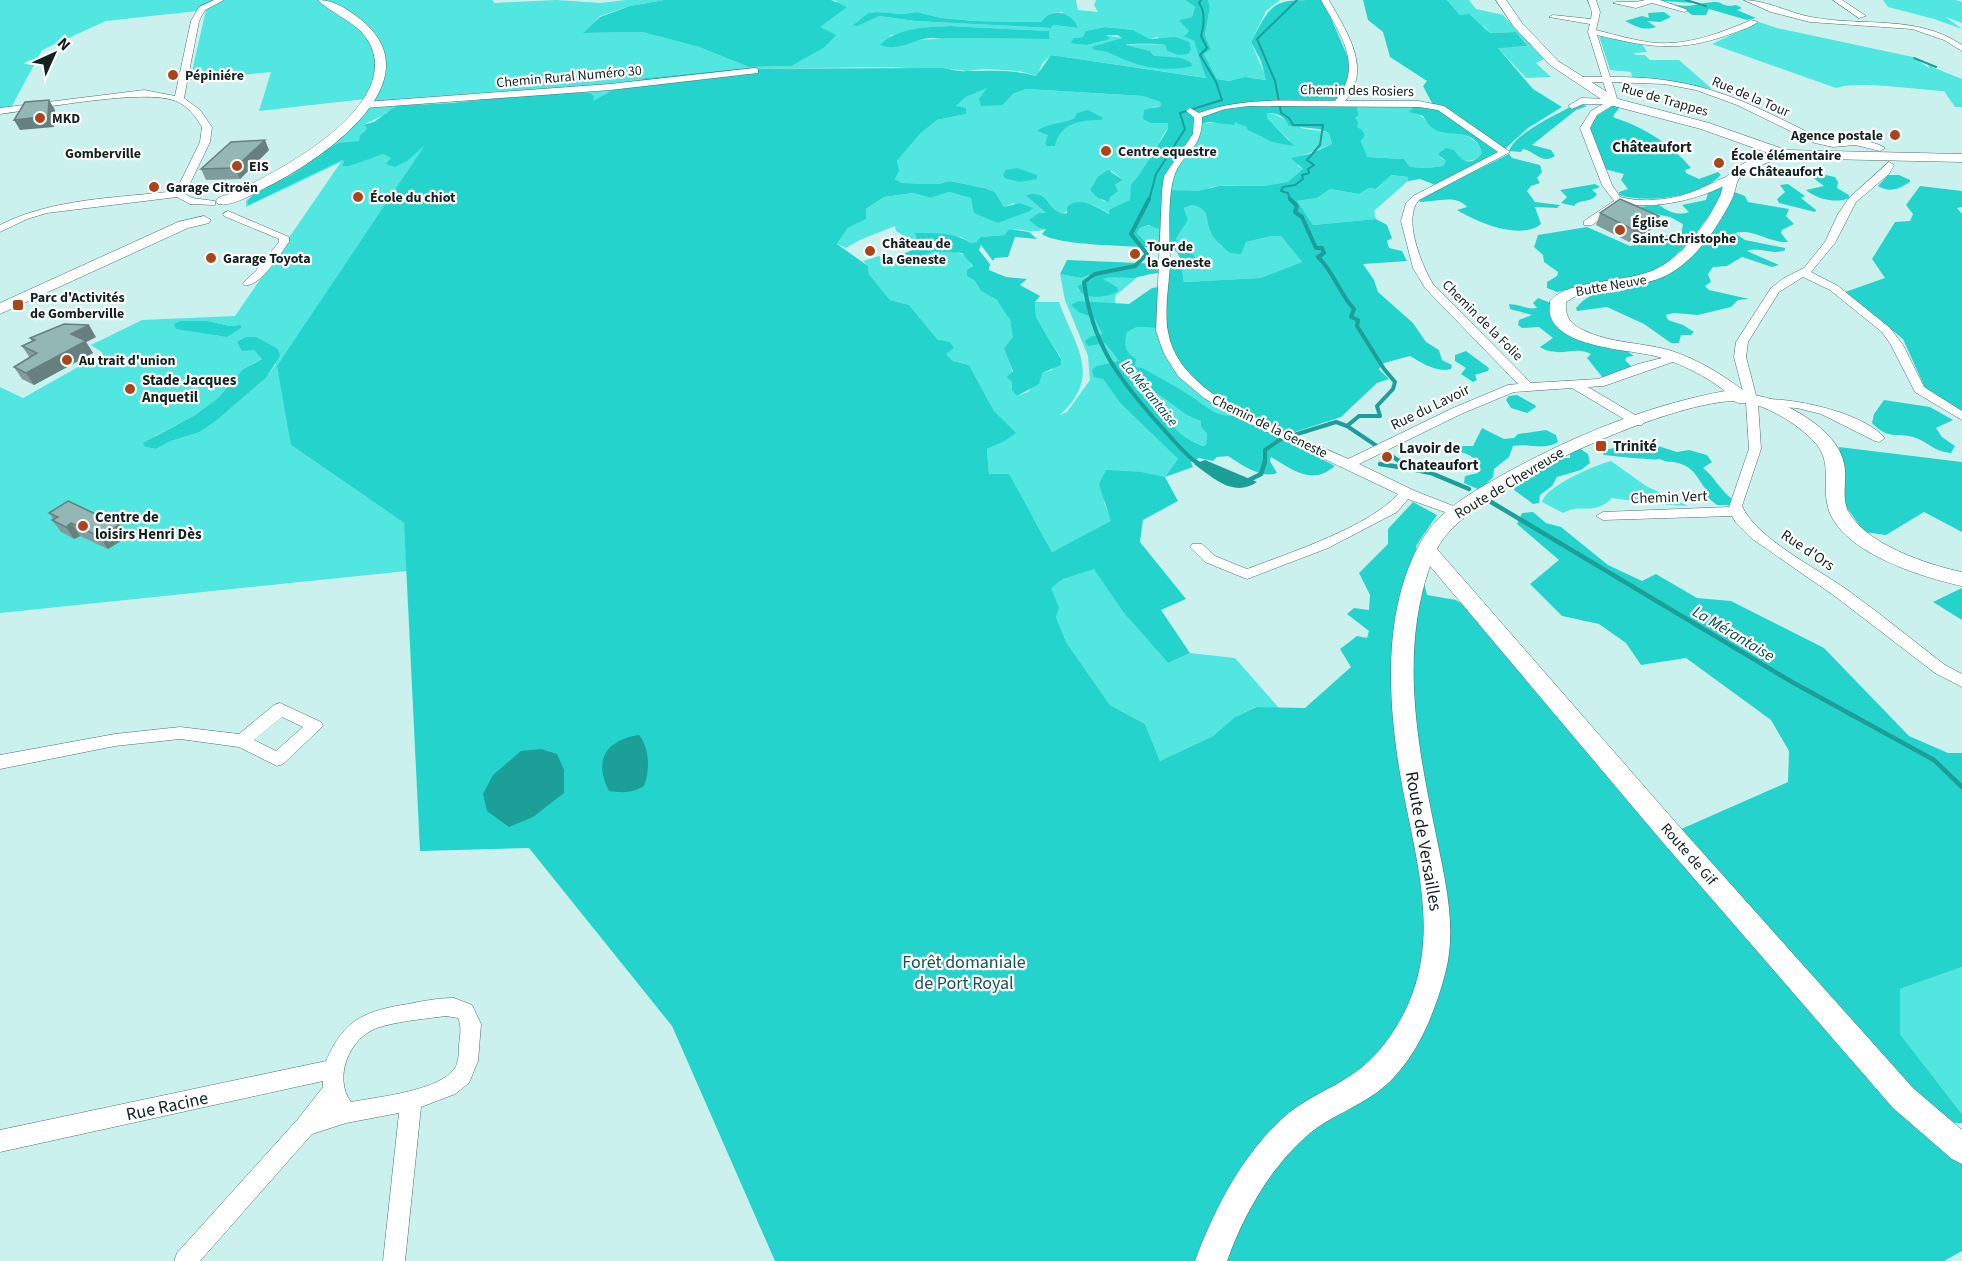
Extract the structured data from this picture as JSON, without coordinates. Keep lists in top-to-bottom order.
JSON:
{
  "streets": {
    "main road": [
      "Rue de Trappes",
      "Butte Neuve",
      "Route de Chevreuse",
      "Route de Versailles",
      "Route de Gif"
    ],
    "street": [
      "Chemin Rural Numéro 30",
      "Chemin des Rosiers",
      "Rue de la Tour",
      "Chemin de la Folie",
      "Rue du Lavoir",
      "Chemin de la Geneste",
      "Chemin Vert",
      "Rue d'Ors",
      "Rue Racine"
    ]
  },
  "crossings": [
    ["Chemin des Rosiers", "Chemin de la Folie"],
    ["Chemin des Rosiers", "Chemin de la Geneste"],
    ["Rue de la Tour", "Rue de Trappes"],
    ["Butte Neuve", "Rue du Lavoir"],
    ["Butte Neuve", "Route de Chevreuse"],
    ["Chemin de la Folie", "Rue du Lavoir"],
    ["Rue du Lavoir", "Chemin de la Geneste"],
    ["Chemin de la Geneste", "Route de Chevreuse"],
    ["Route de Chevreuse", "Route de Versailles"],
    ["Route de Chevreuse", "Route de Gif"],
    ["Chemin Vert", "Rue d'Ors"]
  ],
  "districts": ["Châteaufort", "Gomberville"],
  "water": ["La Mérantaise"],
  "parks": ["Forêt domaniale de Port Royal"],
  "places": {
    "other": [
      "Pépiniére",
      "MKD",
      "Agence postale",
      "Centre equestre",
      "École élémentaire de Châteaufort",
      "EIS",
      "Garage Citroën",
      "École du chiot",
      "Église Saint-Christophe",
      "Château de la Geneste",
      "Tour de la Geneste",
      "Garage Toyota",
      "Au trait d'union",
      "Stade Jacques Anquetil",
      "Lavoir de Chateaufort",
      "Centre de loisirs Henri Dès"
    ],
    "transit": ["Parc d'Activités de Gomberville", "Trinité"]
  },
  "north": "top right"
}
